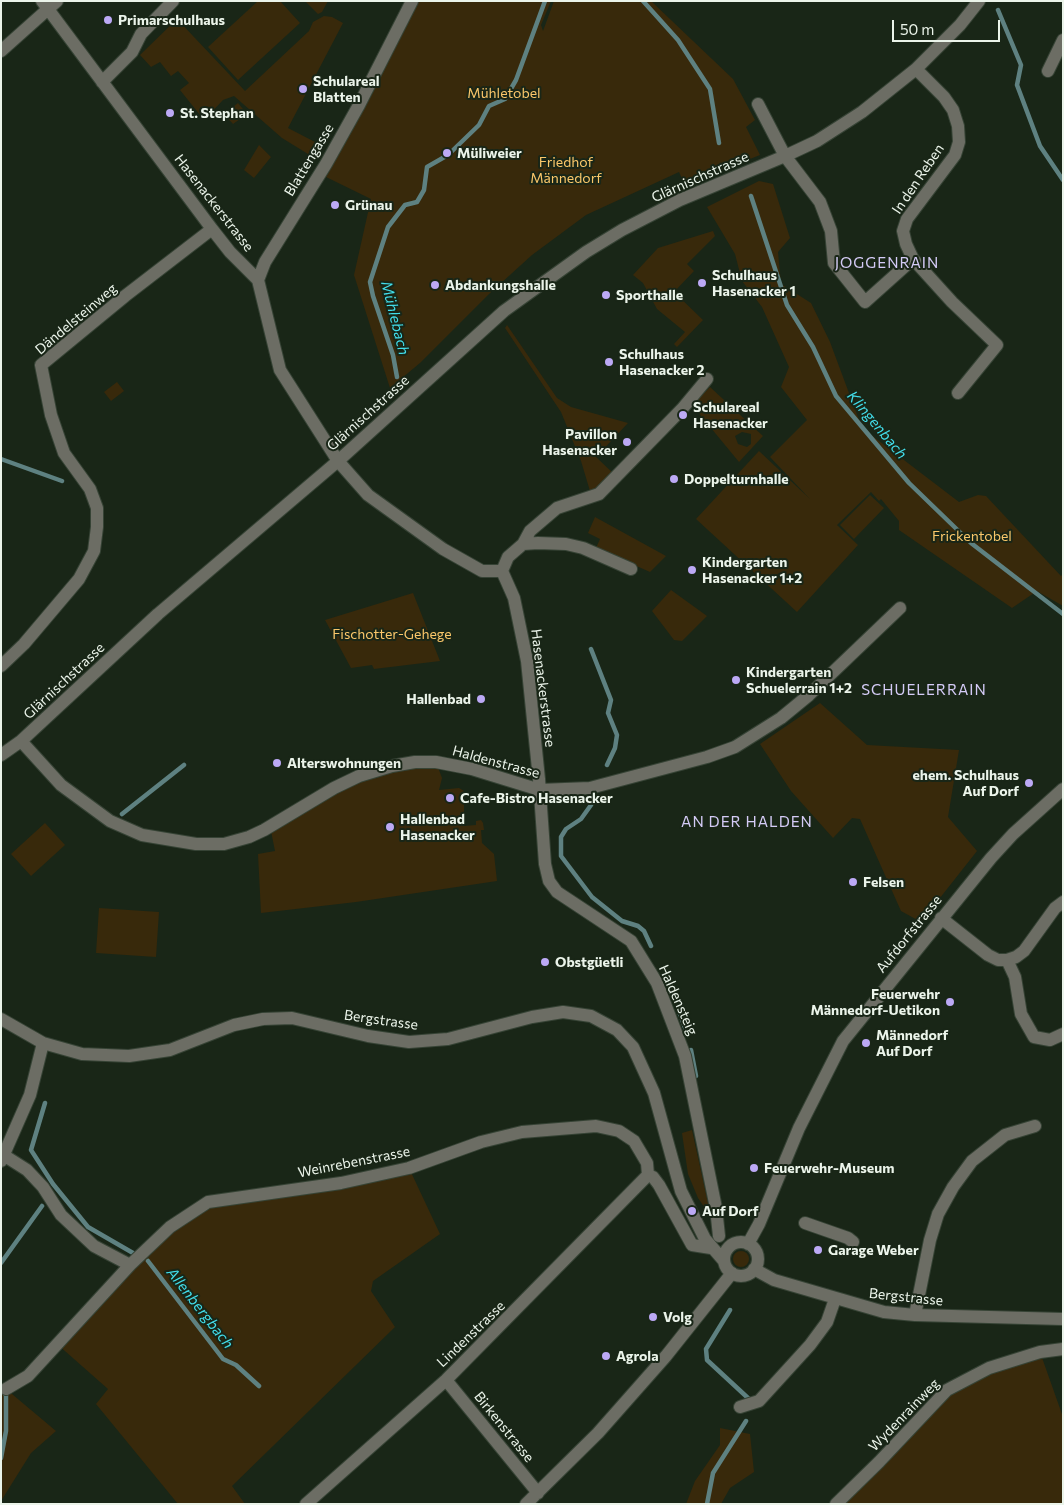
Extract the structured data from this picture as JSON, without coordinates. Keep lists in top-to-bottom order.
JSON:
{
  "streets": {
    "street": [
      "Blattengasse",
      "Glärnischstrasse",
      "In den Reben",
      "Hasenackerstrasse",
      "Dändelsteinweg",
      "Haldenstrasse",
      "Aufdorfstrasse",
      "Haldensteig",
      "Bergstrasse",
      "Weinrebenstrasse",
      "Lindenstrasse",
      "Wydenrainweg",
      "Birkenstrasse"
    ]
  },
  "crossings": [
    ["Blattengasse", "Hasenackerstrasse"],
    ["Glärnischstrasse", "In den Reben"],
    ["Glärnischstrasse", "Haldenstrasse"],
    ["Hasenackerstrasse", "Dändelsteinweg"],
    ["Hasenackerstrasse", "Haldenstrasse"],
    ["Hasenackerstrasse", "Haldensteig"],
    ["Haldenstrasse", "Haldensteig"],
    ["Aufdorfstrasse", "Bergstrasse"],
    ["Haldensteig", "Bergstrasse"],
    ["Bergstrasse", "Weinrebenstrasse"],
    ["Weinrebenstrasse", "Lindenstrasse"],
    ["Lindenstrasse", "Birkenstrasse"]
  ],
  "districts": ["JOGGENRAIN", "SCHUELERRAIN", "AN DER HALDEN"],
  "water": ["Mühlebach", "Klingenbach", "Allenbergbach"],
  "parks": [
    "Mühletobel",
    "Friedhof Männedorf",
    "Frickentobel",
    "Fischotter-Gehege"
  ],
  "places": [
    "Primarschulhaus",
    "Schulareal Blatten",
    "St. Stephan",
    "Müliweier",
    "Grünau",
    "Schulhaus Hasenacker 1",
    "Abdankungshalle",
    "Sporthalle",
    "Schulhaus Hasenacker 2",
    "Schulareal Hasenacker",
    "Pavillon Hasenacker",
    "Doppelturnhalle",
    "Kindergarten Hasenacker 1+2",
    "Kindergarten Schuelerrain 1+2",
    "Hallenbad",
    "Alterswohnungen",
    "ehem. Schulhaus Auf Dorf",
    "Cafe-Bistro Hasenacker",
    "Hallenbad Hasenacker",
    "Felsen",
    "Obstgüetli",
    "Feuerwehr Männedorf-Uetikon",
    "Männedorf Auf Dorf",
    "Feuerwehr-Museum",
    "Auf Dorf",
    "Garage Weber",
    "Volg",
    "Agrola"
  ],
  "scale_bar": "50 m"
}
